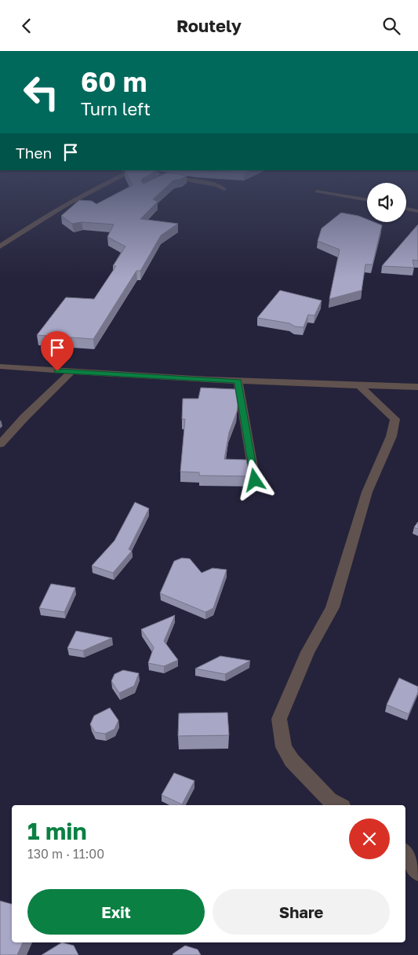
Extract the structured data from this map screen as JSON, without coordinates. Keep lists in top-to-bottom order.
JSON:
{
  "page": {
    "header": "Routely",
    "turn": ["60 m", "Turn left"],
    "then": "Then",
    "heading": ["1 min", "130 m · 11:00"],
    "buttons": ["Exit", "Share"]
  }
}
